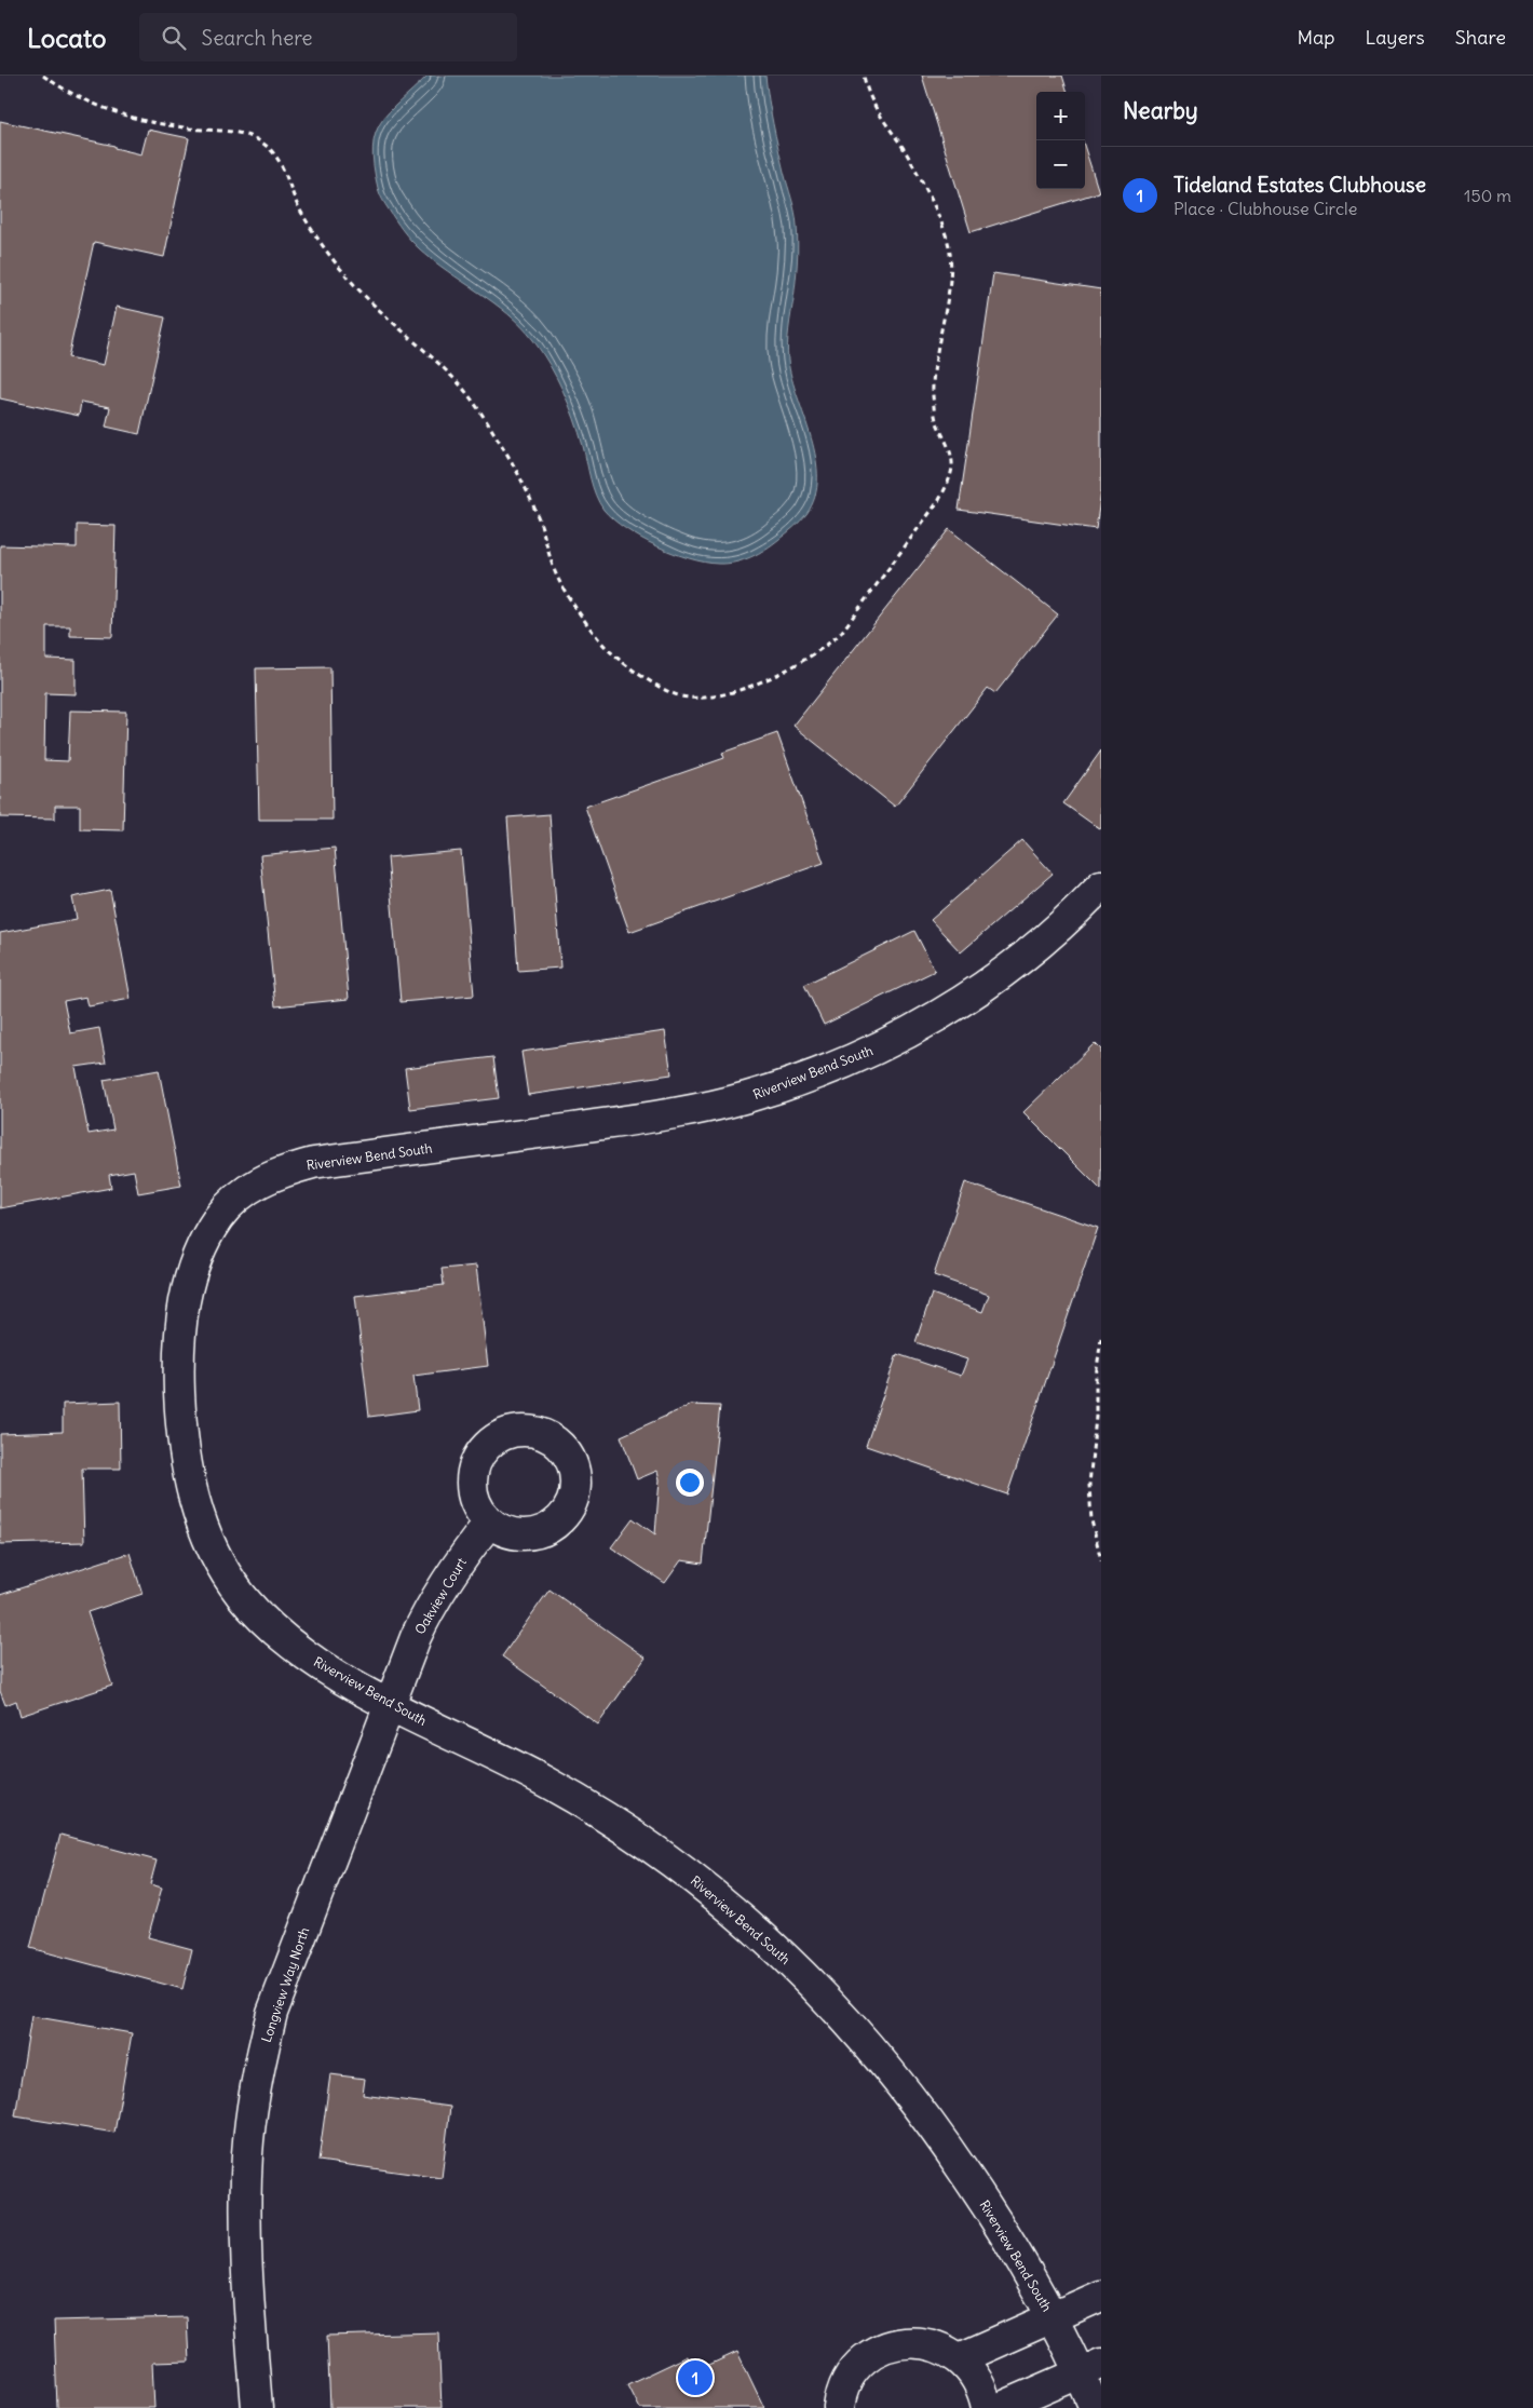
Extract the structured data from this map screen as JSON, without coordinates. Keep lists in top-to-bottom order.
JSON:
{
  "streets": {
    "street": ["Riverview Bend South", "Oakview Court", "Longview Way North"]
  },
  "crossings": [
    ["Riverview Bend South", "Oakview Court"],
    ["Riverview Bend South", "Longview Way North"],
    ["Oakview Court", "Longview Way North"]
  ],
  "page": {
    "header": "Locato",
    "search": "Search here",
    "nav": ["Map", "Layers", "Share"],
    "heading": "Nearby",
    "map_buttons": ["+", "−"],
    "list": [
      {
        "mark": "1",
        "name": "Tideland Estates Clubhouse",
        "note": "Place · Clubhouse Circle",
        "value": "150 m"
      }
    ],
    "pins": "1"
  }
}
